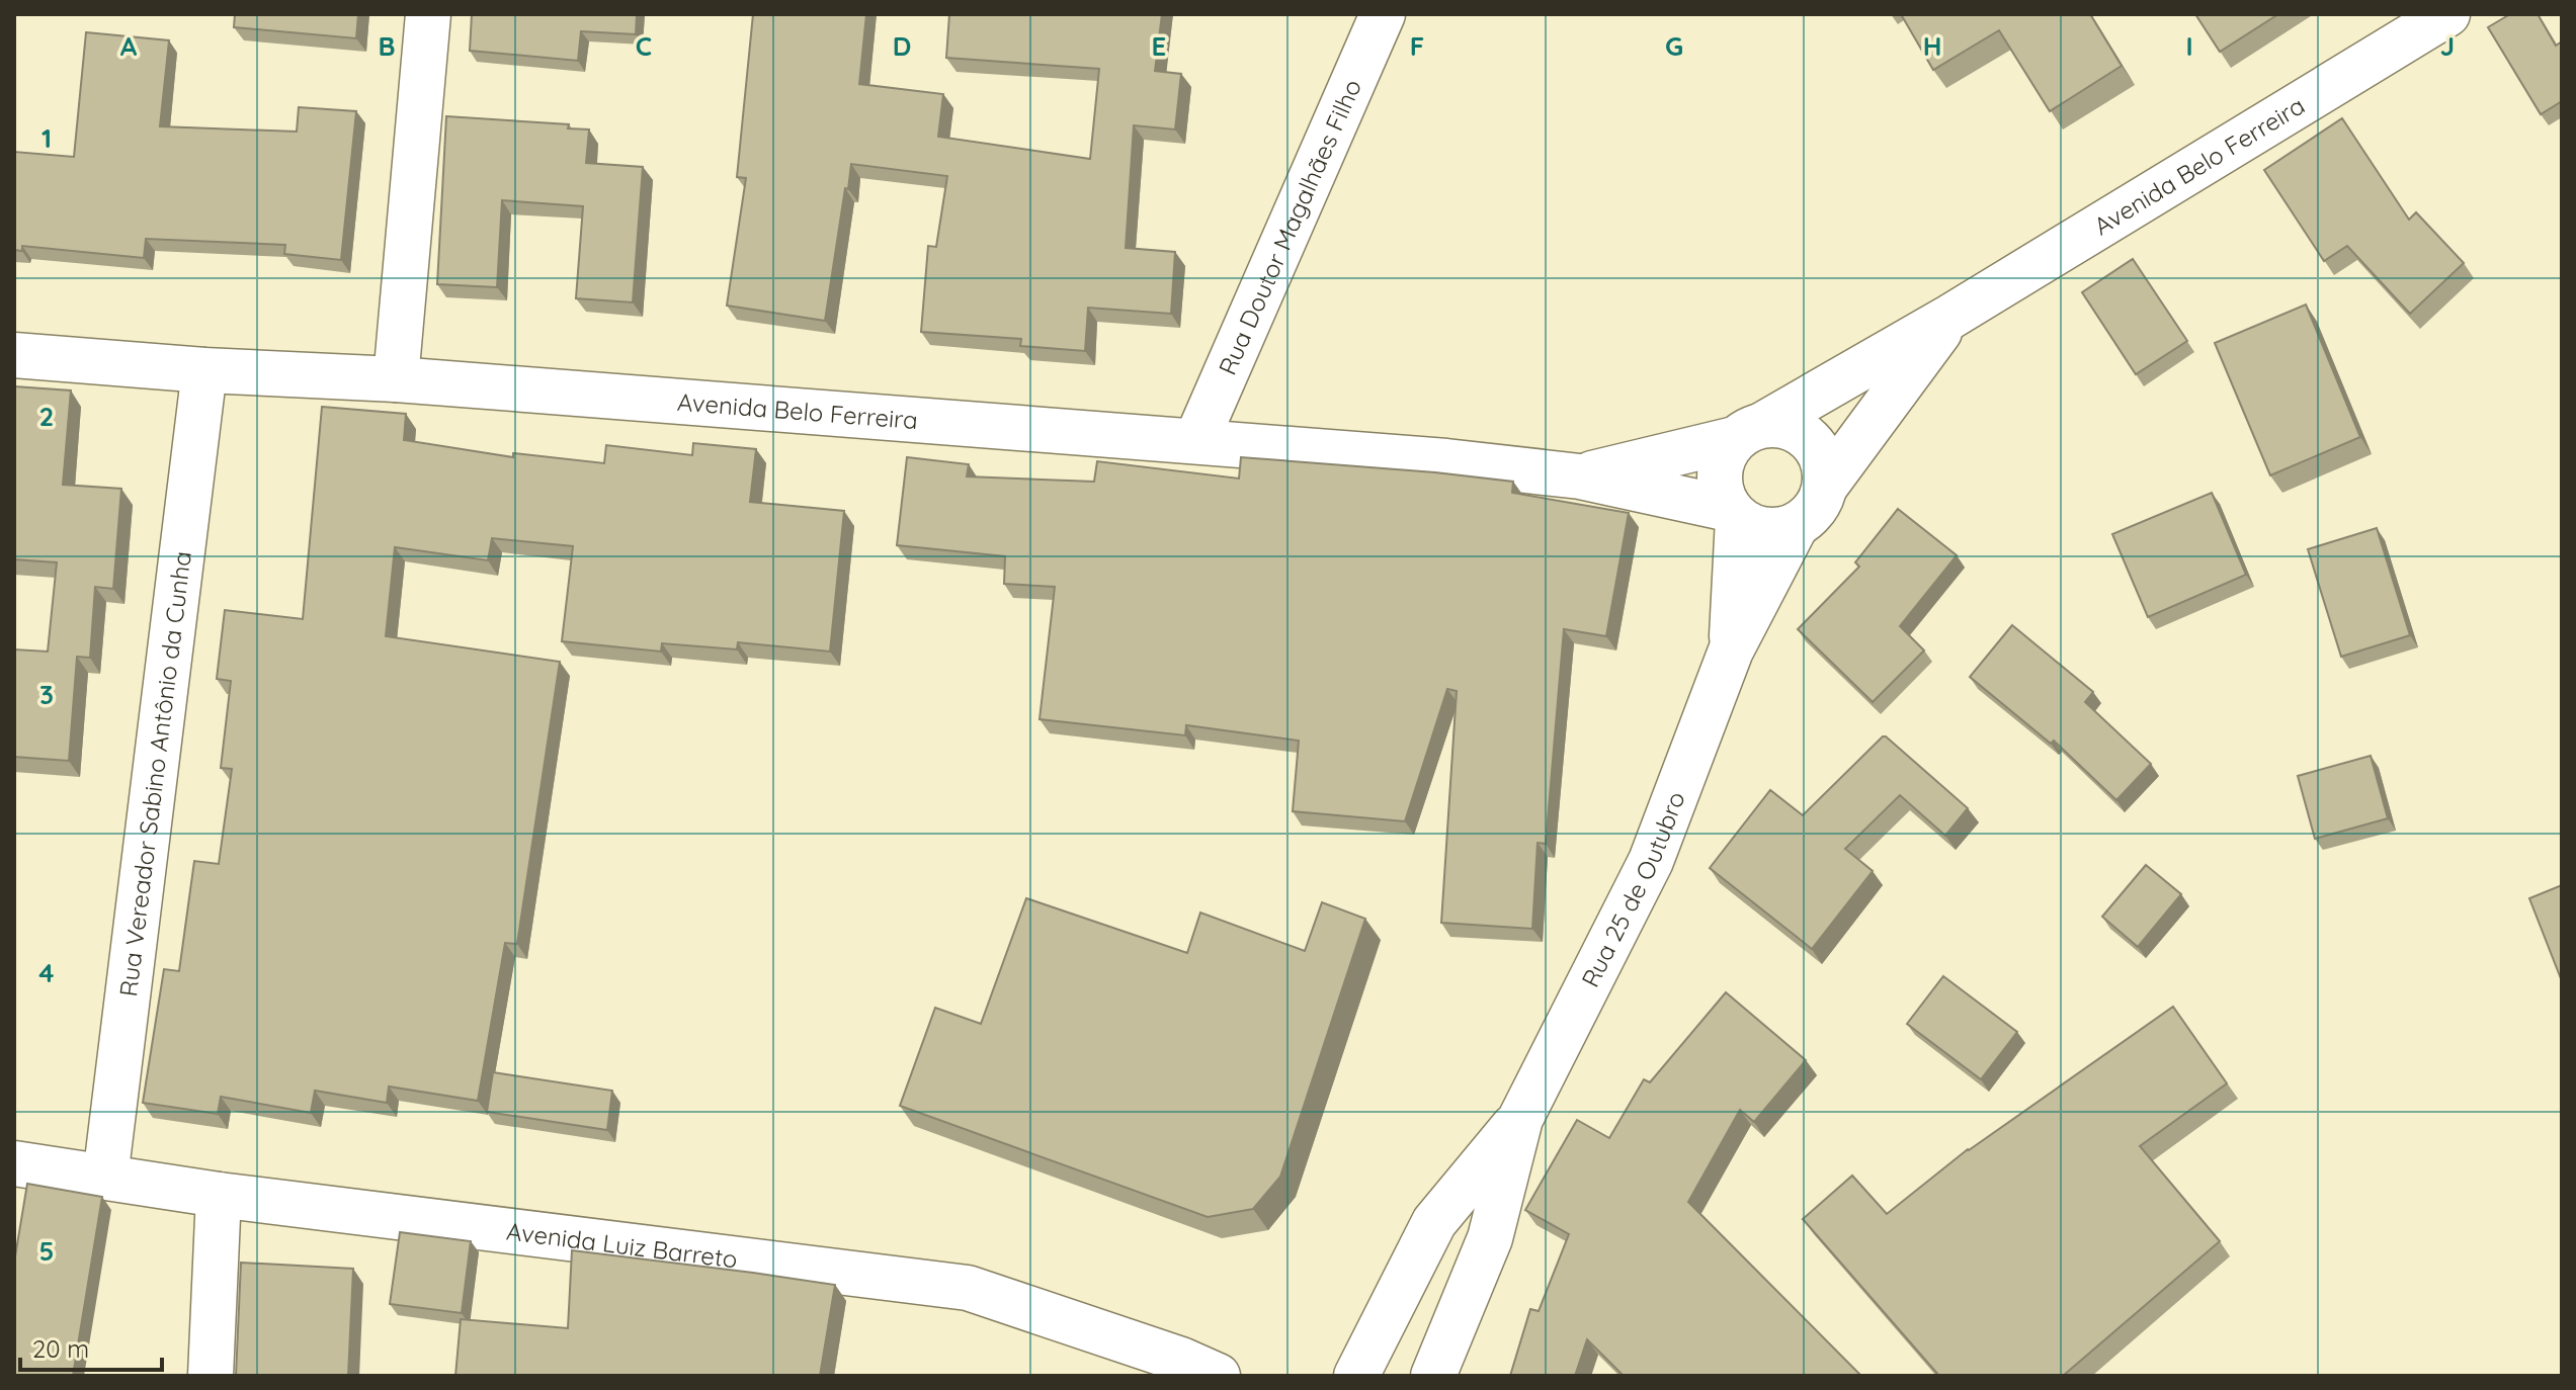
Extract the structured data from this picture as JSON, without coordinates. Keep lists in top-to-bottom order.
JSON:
{
  "streets": {
    "main road": [
      "Avenida Belo Ferreira",
      "Rua Doutor Magalhães Filho",
      "Rua Vereador Sabino Antônio da Cunha",
      "Rua 25 de Outubro",
      "Avenida Luiz Barreto"
    ]
  },
  "crossings": [
    ["Avenida Belo Ferreira", "Rua Doutor Magalhães Filho"],
    ["Avenida Belo Ferreira", "Rua Vereador Sabino Antônio da Cunha"],
    ["Avenida Belo Ferreira", "Rua 25 de Outubro"],
    ["Rua Vereador Sabino Antônio da Cunha", "Avenida Luiz Barreto"]
  ],
  "scale_bar": "20 m",
  "grid": {
    "columns": [
      "A",
      "B",
      "C",
      "D",
      "E",
      "F",
      "G",
      "H",
      "I",
      "J"
    ],
    "rows": [
      "1",
      "2",
      "3",
      "4",
      "5"
    ]
  }
}
